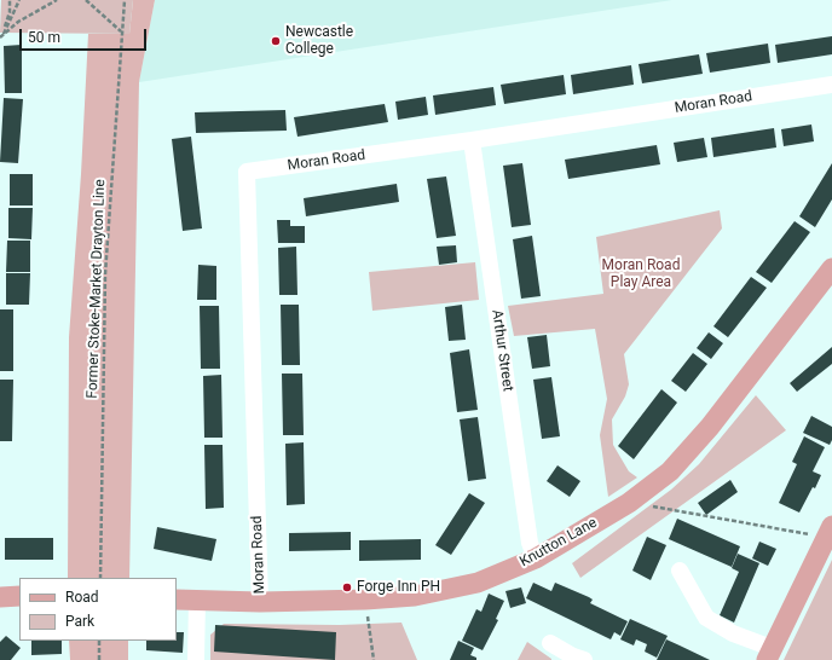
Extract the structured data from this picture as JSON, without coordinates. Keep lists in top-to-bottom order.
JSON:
{
  "streets": {
    "main road": ["Knutton Lane"],
    "street": ["Moran Road", "Arthur Street"],
    "path": ["Former Stoke-Market Drayton Line"]
  },
  "crossings": [
    ["Moran Road", "Arthur Street"],
    ["Moran Road", "Knutton Lane"],
    ["Arthur Street", "Knutton Lane"]
  ],
  "parks": ["Moran Road Play Area"],
  "places": ["Newcastle College", "Forge Inn PH"],
  "legend": ["Road", "Park"],
  "scale_bar": "50 m"
}
